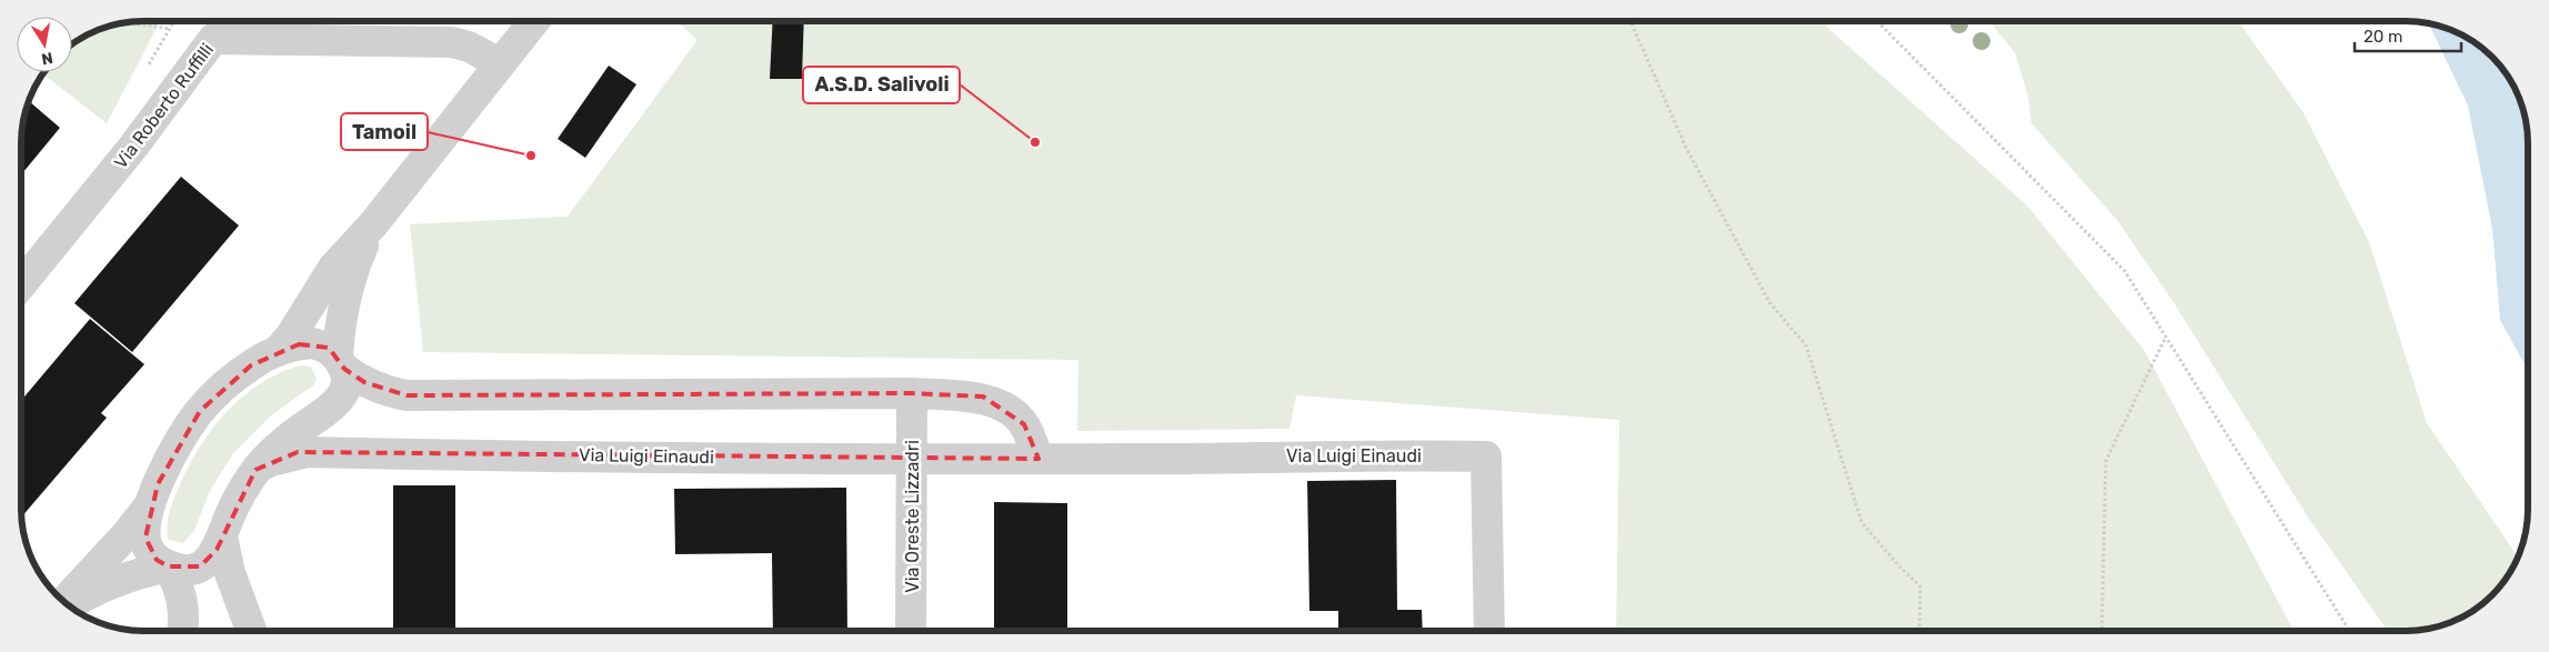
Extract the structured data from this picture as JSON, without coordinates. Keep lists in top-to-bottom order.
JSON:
{
  "streets": {
    "street": ["Via Roberto Ruffilli", "Via Luigi Einaudi", "Via Oreste Lizzadri"]
  },
  "crossings": [
    ["Via Luigi Einaudi", "Via Oreste Lizzadri"]
  ],
  "places": ["A.S.D. Salivoli", "Tamoil"],
  "scale_bar": "20 m",
  "north": "bottom"
}
